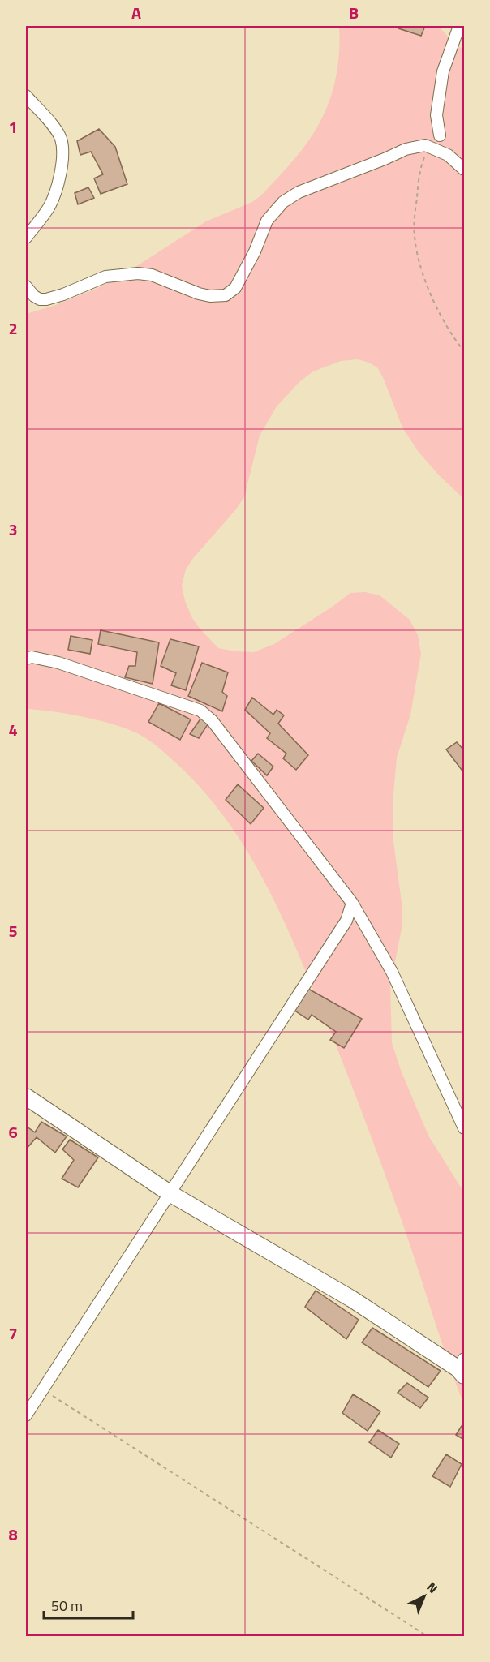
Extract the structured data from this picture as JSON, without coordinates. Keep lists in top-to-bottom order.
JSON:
{
  "scale_bar": "50 m",
  "north": "top right",
  "grid": {
    "columns": ["A", "B"],
    "rows": [
      "1",
      "2",
      "3",
      "4",
      "5",
      "6",
      "7",
      "8"
    ]
  }
}
